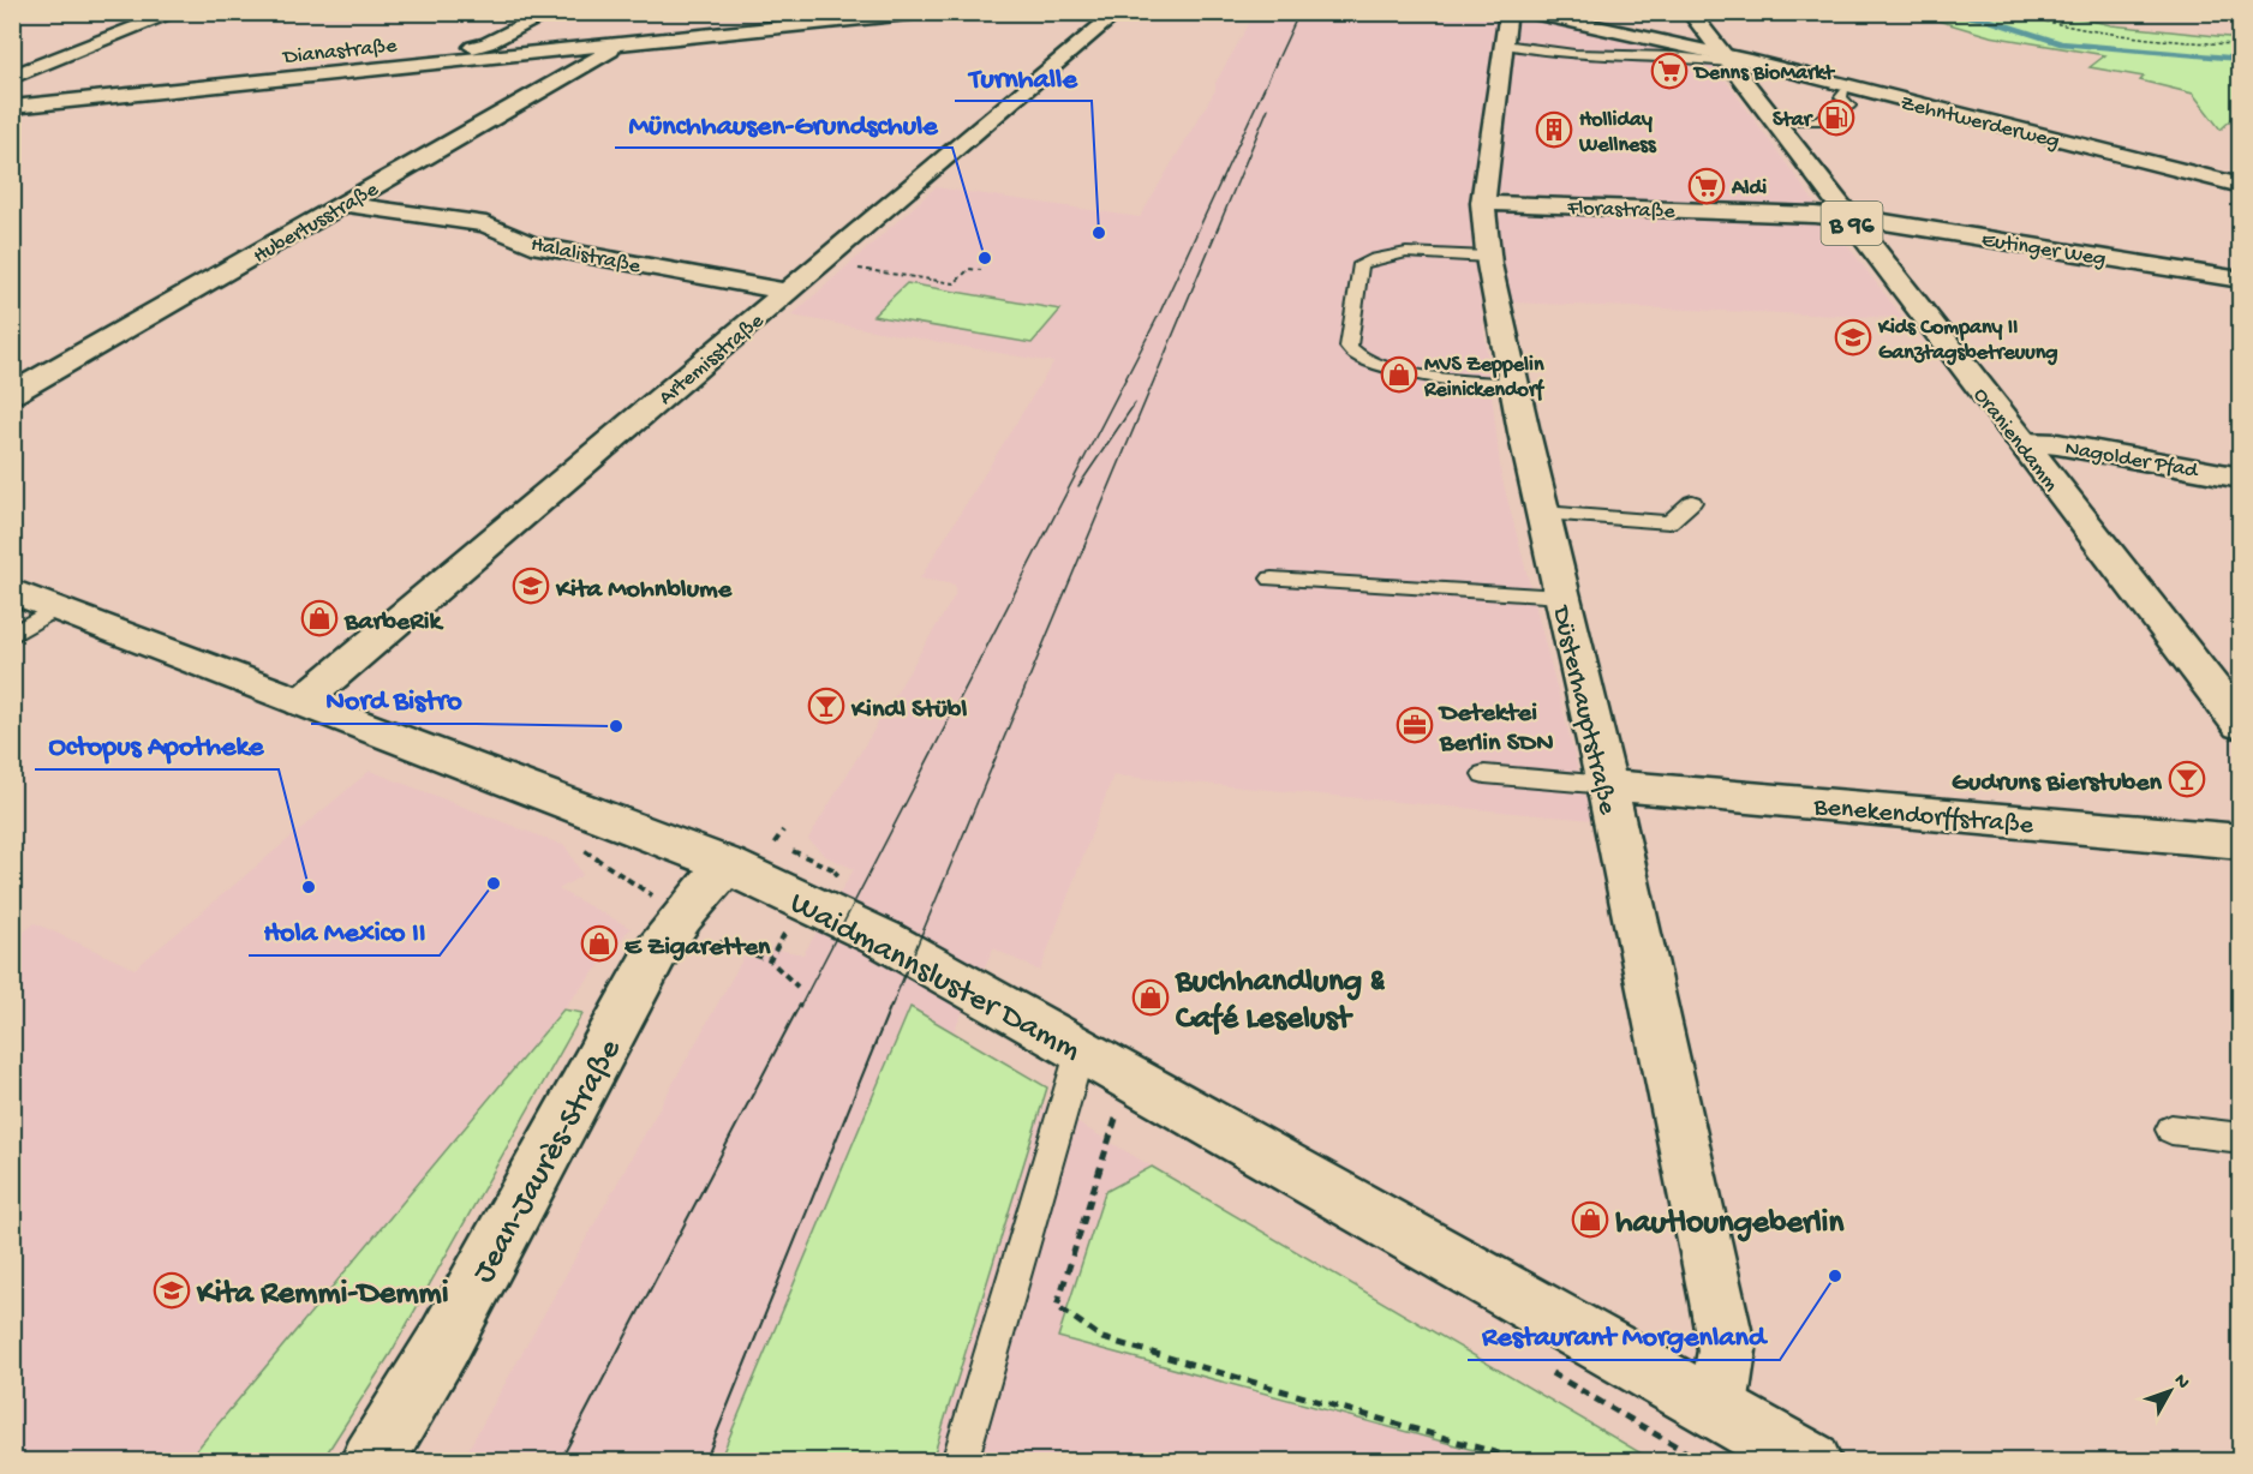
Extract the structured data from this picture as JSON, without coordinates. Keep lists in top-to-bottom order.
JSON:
{
  "streets": {
    "street": [
      "Dianastraße",
      "Zehntwerderweg",
      "Florastraße",
      "Hubertusstraße",
      "B 96",
      "Eutinger Weg",
      "Halalistraße",
      "Artemisstraße",
      "Oraniendamm",
      "Nagolder Pfad",
      "Düsterhauptstraße",
      "Benekendorffstraße",
      "Waidmannsluster Damm",
      "Jean-Jaurès-Straße"
    ]
  },
  "crossings": [
    ["Dianastraße", "Hubertusstraße"],
    ["Zehntwerderweg", "Oraniendamm"],
    ["Florastraße", "Eutinger Weg"],
    ["Florastraße", "Oraniendamm"],
    ["Florastraße", "Düsterhauptstraße"],
    ["Hubertusstraße", "Halalistraße"],
    ["Eutinger Weg", "Oraniendamm"],
    ["Halalistraße", "Artemisstraße"],
    ["Artemisstraße", "Waidmannsluster Damm"],
    ["Oraniendamm", "Nagolder Pfad"],
    ["Düsterhauptstraße", "Benekendorffstraße"],
    ["Düsterhauptstraße", "Waidmannsluster Damm"],
    ["Waidmannsluster Damm", "Jean-Jaurès-Straße"]
  ],
  "places": {
    "supermarket": ["Denns BioMarkt", "Aldi"],
    "fuel station": ["Star"],
    "building": ["Holliday Wellness"],
    "other": [
      "Turnhalle",
      "Münchhausen-Grundschule",
      "Nord Bistro",
      "Hola Mexico II",
      "Octopus Apotheke",
      "Restaurant Morgenland"
    ],
    "school or university": ["Kids Company II Ganztagsbetreuung", "Kita Mohnblume", "Kita Remmi-Demmi"],
    "shop": [
      "MVS Zeppelin Reinickendorf",
      "BarbeRik",
      "E Zigaretten",
      "Buchhandlung & Café Leselust",
      "hautloungeberlin"
    ],
    "bar": ["Kindl Stübl", "Gudruns Bierstuben"],
    "office": ["Detektei Berlin SDN"]
  },
  "north": "top right"
}
